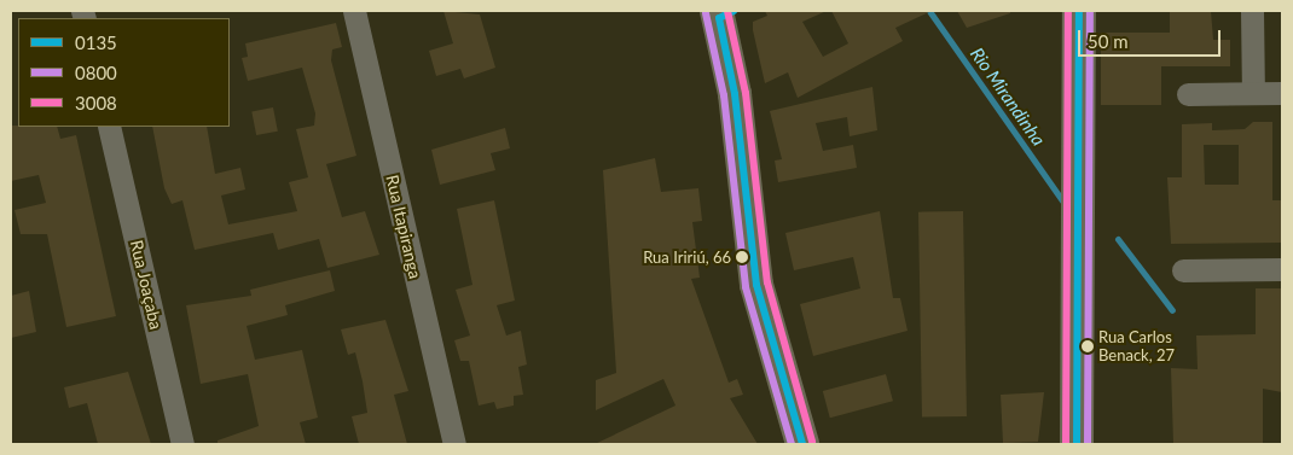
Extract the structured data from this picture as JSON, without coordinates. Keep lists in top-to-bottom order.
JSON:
{
  "streets": {
    "street": ["Rua Itapiranga", "Rua Joaçaba"]
  },
  "water": ["Rio Mirandinha"],
  "places": ["Rua Iririú, 66", "Rua Carlos Benack, 27"],
  "lines": ["transit line 0135", "transit line 0800", "transit line 3008"],
  "legend": ["0135", "0800", "3008"],
  "scale_bar": "50 m"
}
